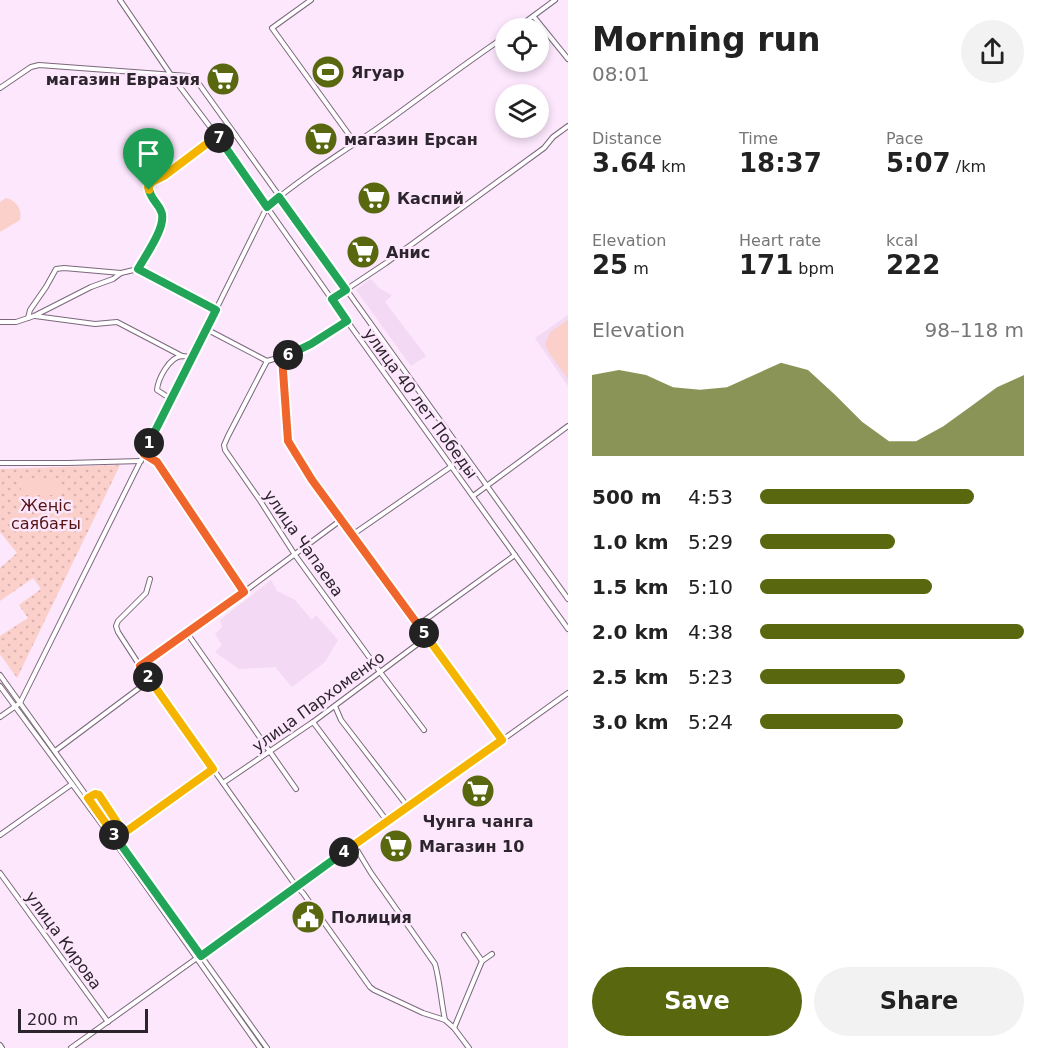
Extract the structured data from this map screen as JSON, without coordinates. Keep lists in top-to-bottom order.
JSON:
{
  "streets": {
    "street": [
      "улица 40 лет Победы",
      "улица Чапаева",
      "улица Пархоменко",
      "улица Кирова"
    ]
  },
  "crossings": [
    ["улица Чапаева", "улица Пархоменко"]
  ],
  "parks": ["Жеңіс саябағы"],
  "places": {
    "sports": ["Ягуар"],
    "supermarket": [
      "магазин Евразия",
      "магазин Ерсан",
      "Каспий",
      "Анис",
      "Чунга чанга",
      "Магазин 10"
    ],
    "public building": ["Полиция"]
  },
  "scale_bar": "200 m",
  "page": {
    "heading": ["Morning run", "08:01"],
    "stats": [
      ["Distance", "3.64 km"],
      ["Time", "18:37"],
      ["Pace", "5:07 /km"],
      ["Elevation", "25 m"],
      ["Heart rate", "171 bpm"],
      ["kcal", "222"]
    ],
    "pins": [
      "7",
      "6",
      "1",
      "5",
      "2",
      "3",
      "4"
    ],
    "chart": ["Elevation", "98–118 m"],
    "list": [
      {
        "name": "500 m",
        "note": "4:53"
      },
      {
        "name": "1.0 km",
        "note": "5:29"
      },
      {
        "name": "1.5 km",
        "note": "5:10"
      },
      {
        "name": "2.0 km",
        "note": "4:38"
      },
      {
        "name": "2.5 km",
        "note": "5:23"
      },
      {
        "name": "3.0 km",
        "note": "5:24"
      }
    ],
    "buttons": ["Save", "Share"],
    "scale": "200 m"
  }
}
